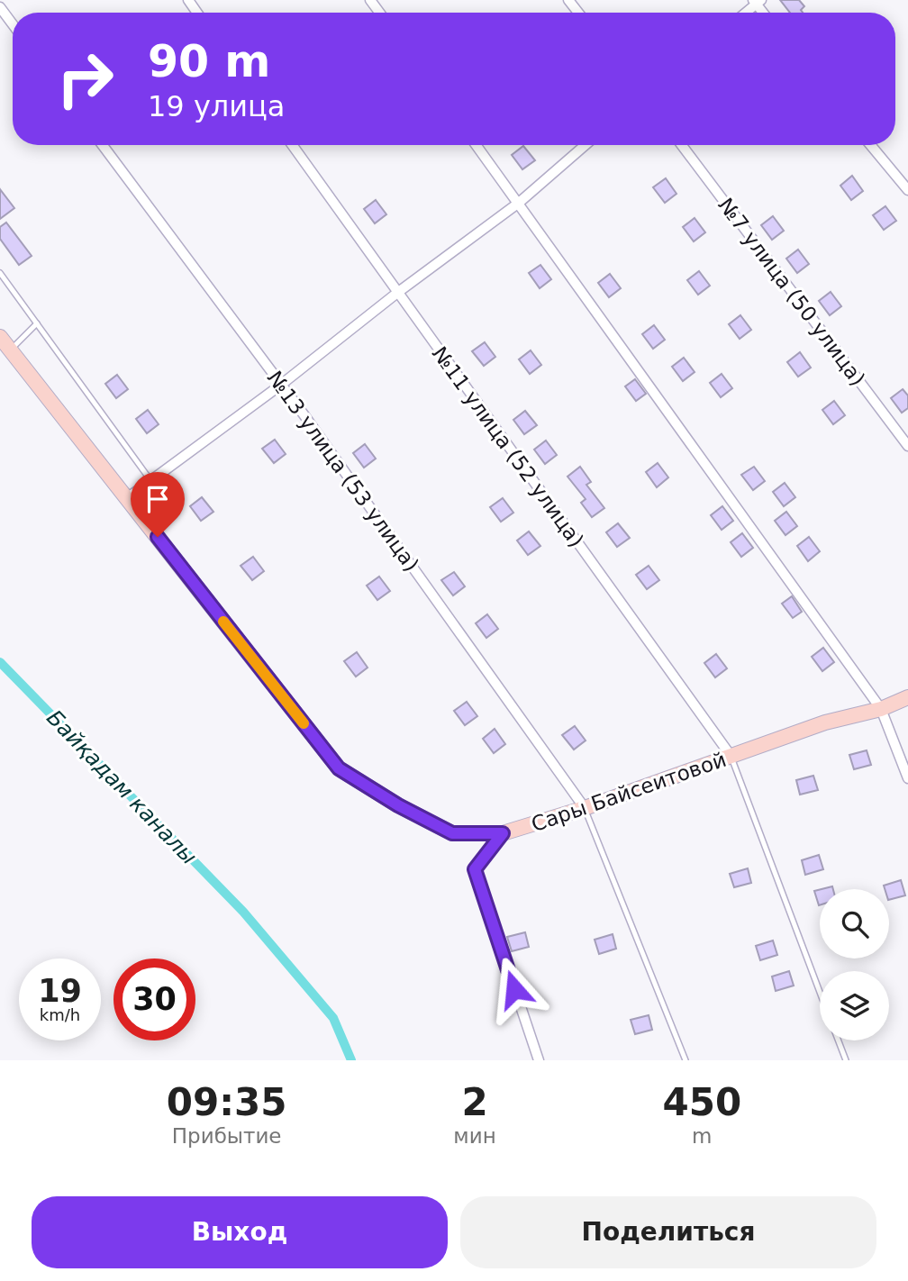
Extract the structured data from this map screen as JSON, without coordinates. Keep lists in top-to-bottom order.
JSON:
{
  "streets": {
    "street": [
      "№7 улица (50 улица)",
      "№11 улица (52 улица)",
      "№13 улица (53 улица)",
      "Сары Байсеитовой"
    ]
  },
  "crossings": [
    ["№11 улица (52 улица)", "Сары Байсеитовой"],
    ["№13 улица (53 улица)", "Сары Байсеитовой"]
  ],
  "water": ["Байқадам каналы"],
  "page": {
    "turn": ["90 m", "19 улица"],
    "speed": "19 km/h",
    "limit": "30",
    "eta": [
      "09:35",
      "Прибытие",
      "2",
      "мин",
      "450",
      "m"
    ],
    "buttons": ["Выход", "Поделиться"]
  }
}
